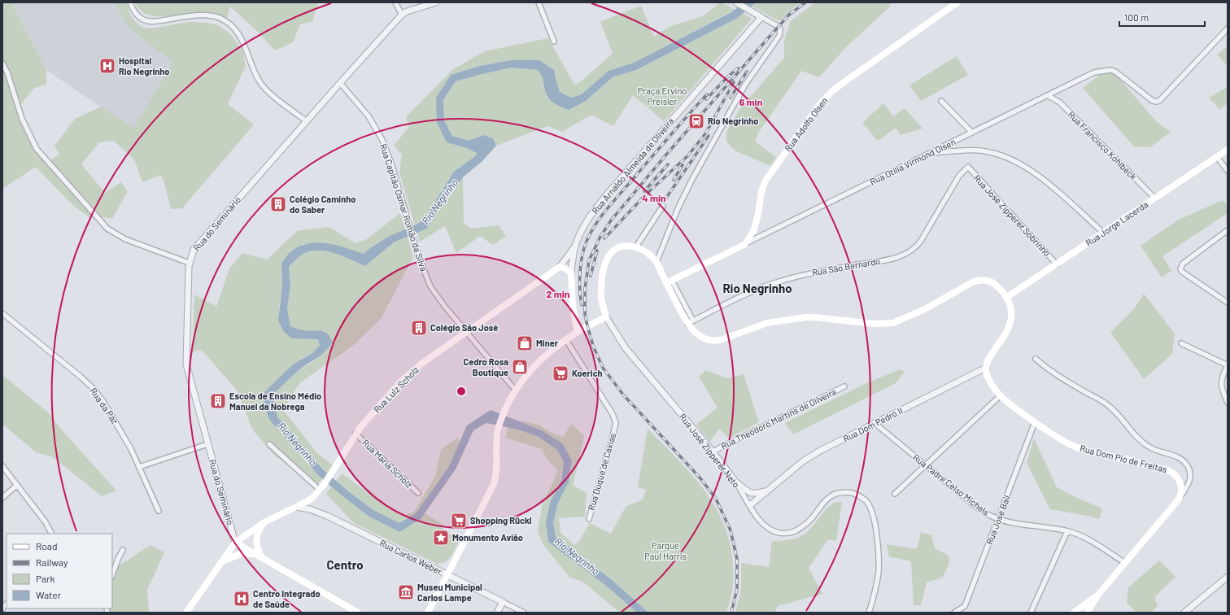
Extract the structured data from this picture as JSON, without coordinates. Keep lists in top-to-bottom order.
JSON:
{
  "streets": {
    "main road": [
      "Rua Adolfo Olsen",
      "Rua Otília Virmond Olsen",
      "Rua Arnaldo Almeida de Oliveira",
      "Rua Jorge Lacerda",
      "Rua Luiz Scholz",
      "Rua José Zipperer Neto",
      "Rua Dom Pio de Freitas"
    ],
    "street": [
      "Rua Francisco Kohlbeck",
      "Rua Capitão Osmar Romão da Silva",
      "Rua José Zipperer Sobrinho",
      "Rua do Seminário",
      "Rua São Bernardo",
      "Rua da Paz",
      "Rua Theodoro Martins de Oliveira",
      "Rua Dom Pedro II",
      "Rua Maria Scholz",
      "Rua Duque de Caxias",
      "Rua Padre Celso Michels",
      "Rua José Bail",
      "Rua Carlos Weber"
    ]
  },
  "crossings": [
    ["Rua Adolfo Olsen", "Rua Otília Virmond Olsen"],
    ["Rua Francisco Kohlbeck", "Rua Otília Virmond Olsen"],
    ["Rua Francisco Kohlbeck", "Rua Jorge Lacerda"],
    ["Rua Arnaldo Almeida de Oliveira", "Rua Luiz Scholz"],
    ["Rua Capitão Osmar Romão da Silva", "Rua do Seminário"],
    ["Rua Capitão Osmar Romão da Silva", "Rua Luiz Scholz"],
    ["Rua José Zipperer Sobrinho", "Rua Jorge Lacerda"],
    ["Rua José Zipperer Sobrinho", "Rua São Bernardo"],
    ["Rua do Seminário", "Rua Luiz Scholz"],
    ["Rua Luiz Scholz", "Rua Maria Scholz"],
    ["Rua Luiz Scholz", "Rua Carlos Weber"],
    ["Rua Theodoro Martins de Oliveira", "Rua José Zipperer Neto"],
    ["Rua Dom Pedro II", "Rua José Zipperer Neto"],
    ["Rua Dom Pedro II", "Rua Dom Pio de Freitas"],
    ["Rua Dom Pedro II", "Rua Padre Celso Michels"],
    ["Rua Dom Pio de Freitas", "Rua José Bail"],
    ["Rua Padre Celso Michels", "Rua José Bail"]
  ],
  "districts": ["Rio Negrinho", "Centro"],
  "water": ["Rio Negrinho"],
  "parks": ["Praça Ervino Preisler", "Parque Paul Harris"],
  "places": {
    "hospital": ["Hospital Rio Negrinho", "Centro Integrado de Saúde"],
    "station": ["Rio Negrinho"],
    "building": ["Colégio Caminho do Saber", "Colégio São José", "Escola de Ensino Médio Manuel da Nobrega"],
    "shop": ["Miner", "Cedro Rosa Boutique"],
    "supermarket": ["Koerich", "Shopping Rückl"],
    "place": ["Monumento Avião"],
    "museum": ["Museu Municipal Carlos Lampe"]
  },
  "legend": [
    "Road",
    "Railway",
    "Park",
    "Water"
  ],
  "scale_bar": "100 m",
  "rings": ["6 min", "4 min", "2 min"]
}
